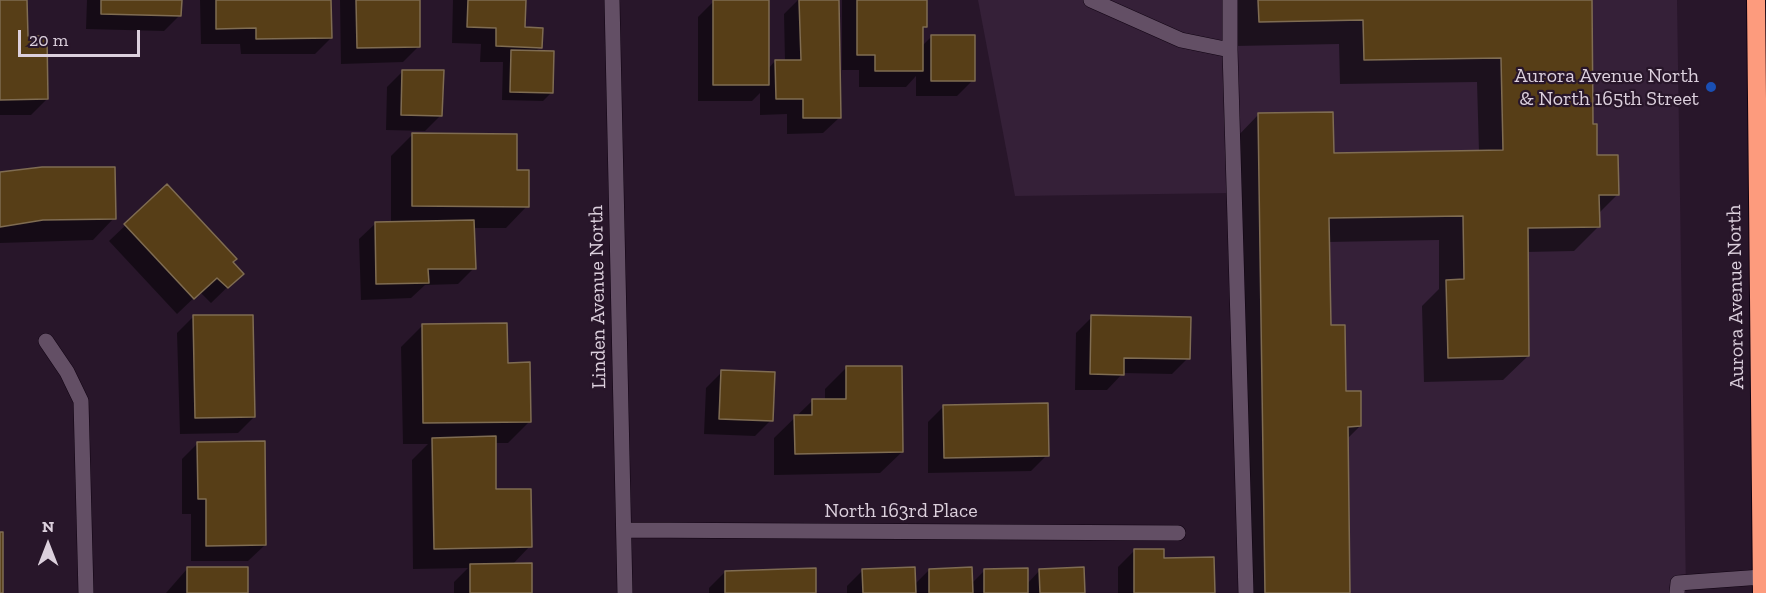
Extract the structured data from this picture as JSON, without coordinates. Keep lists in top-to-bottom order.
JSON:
{
  "streets": {
    "highway": ["Aurora Avenue North"],
    "street": ["Linden Avenue North", "North 163rd Place"]
  },
  "crossings": [
    ["Linden Avenue North", "North 163rd Place"]
  ],
  "places": ["Aurora Avenue North & North 165th Street"],
  "scale_bar": "20 m",
  "north": "top"
}
